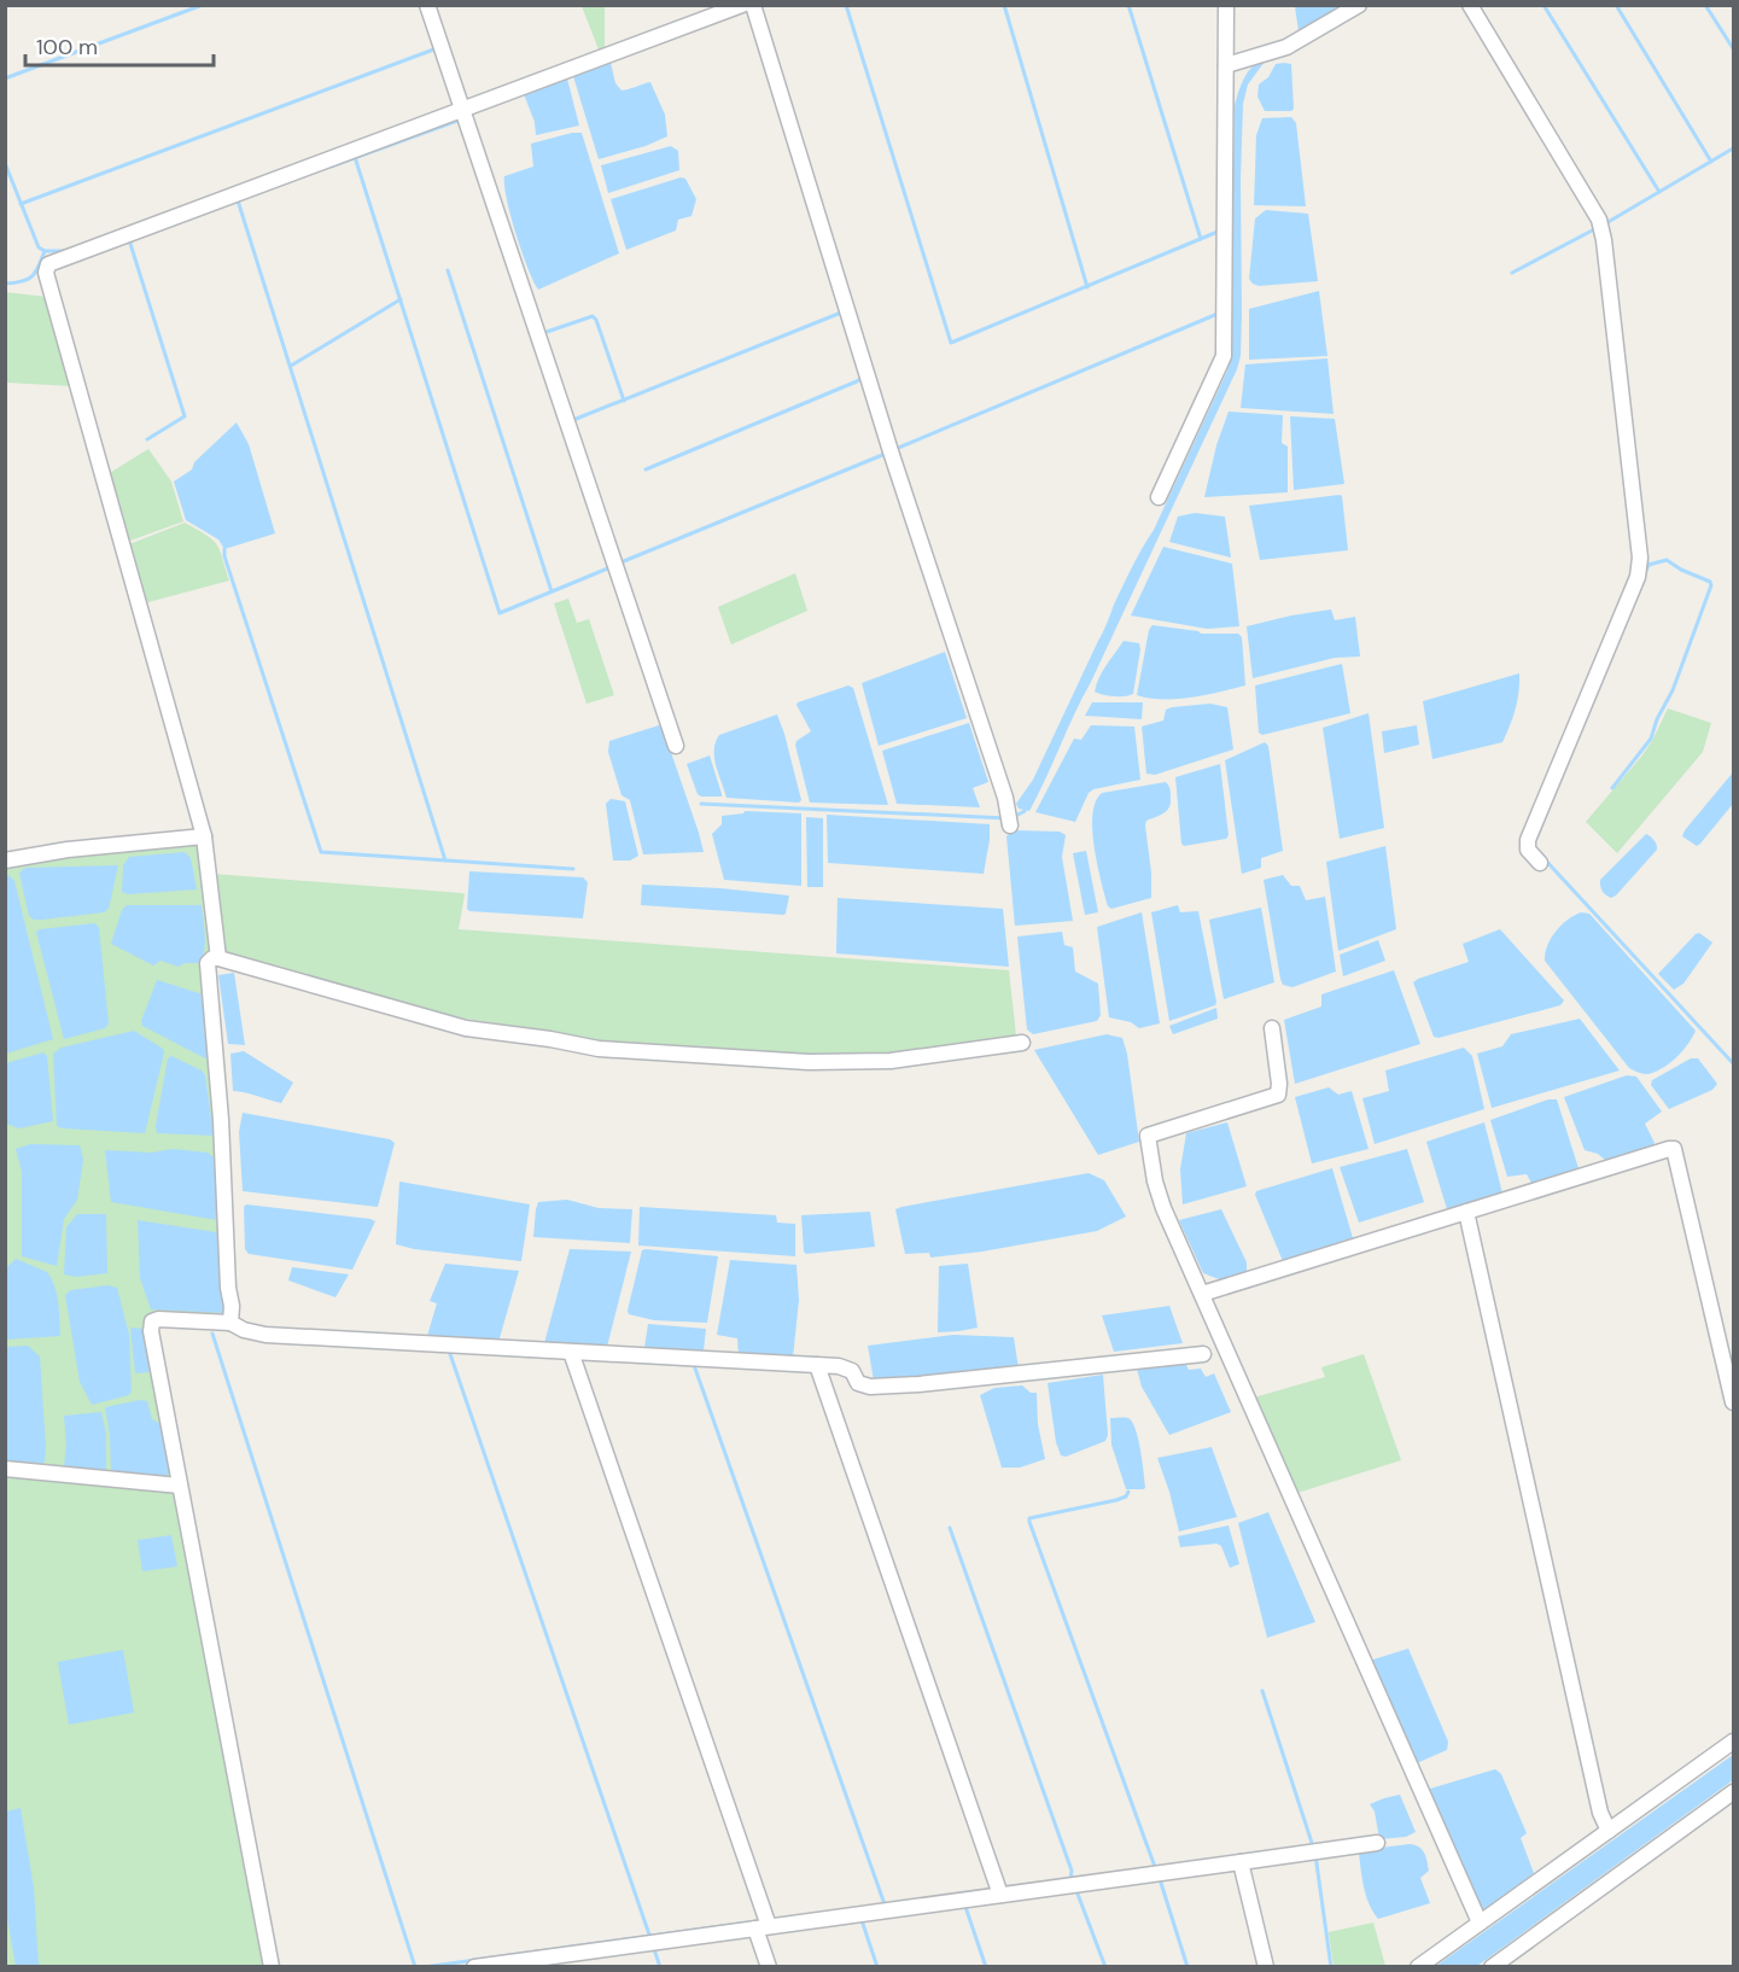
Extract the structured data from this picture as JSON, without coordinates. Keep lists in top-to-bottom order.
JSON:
{
  "scale_bar": "100 m"
}
